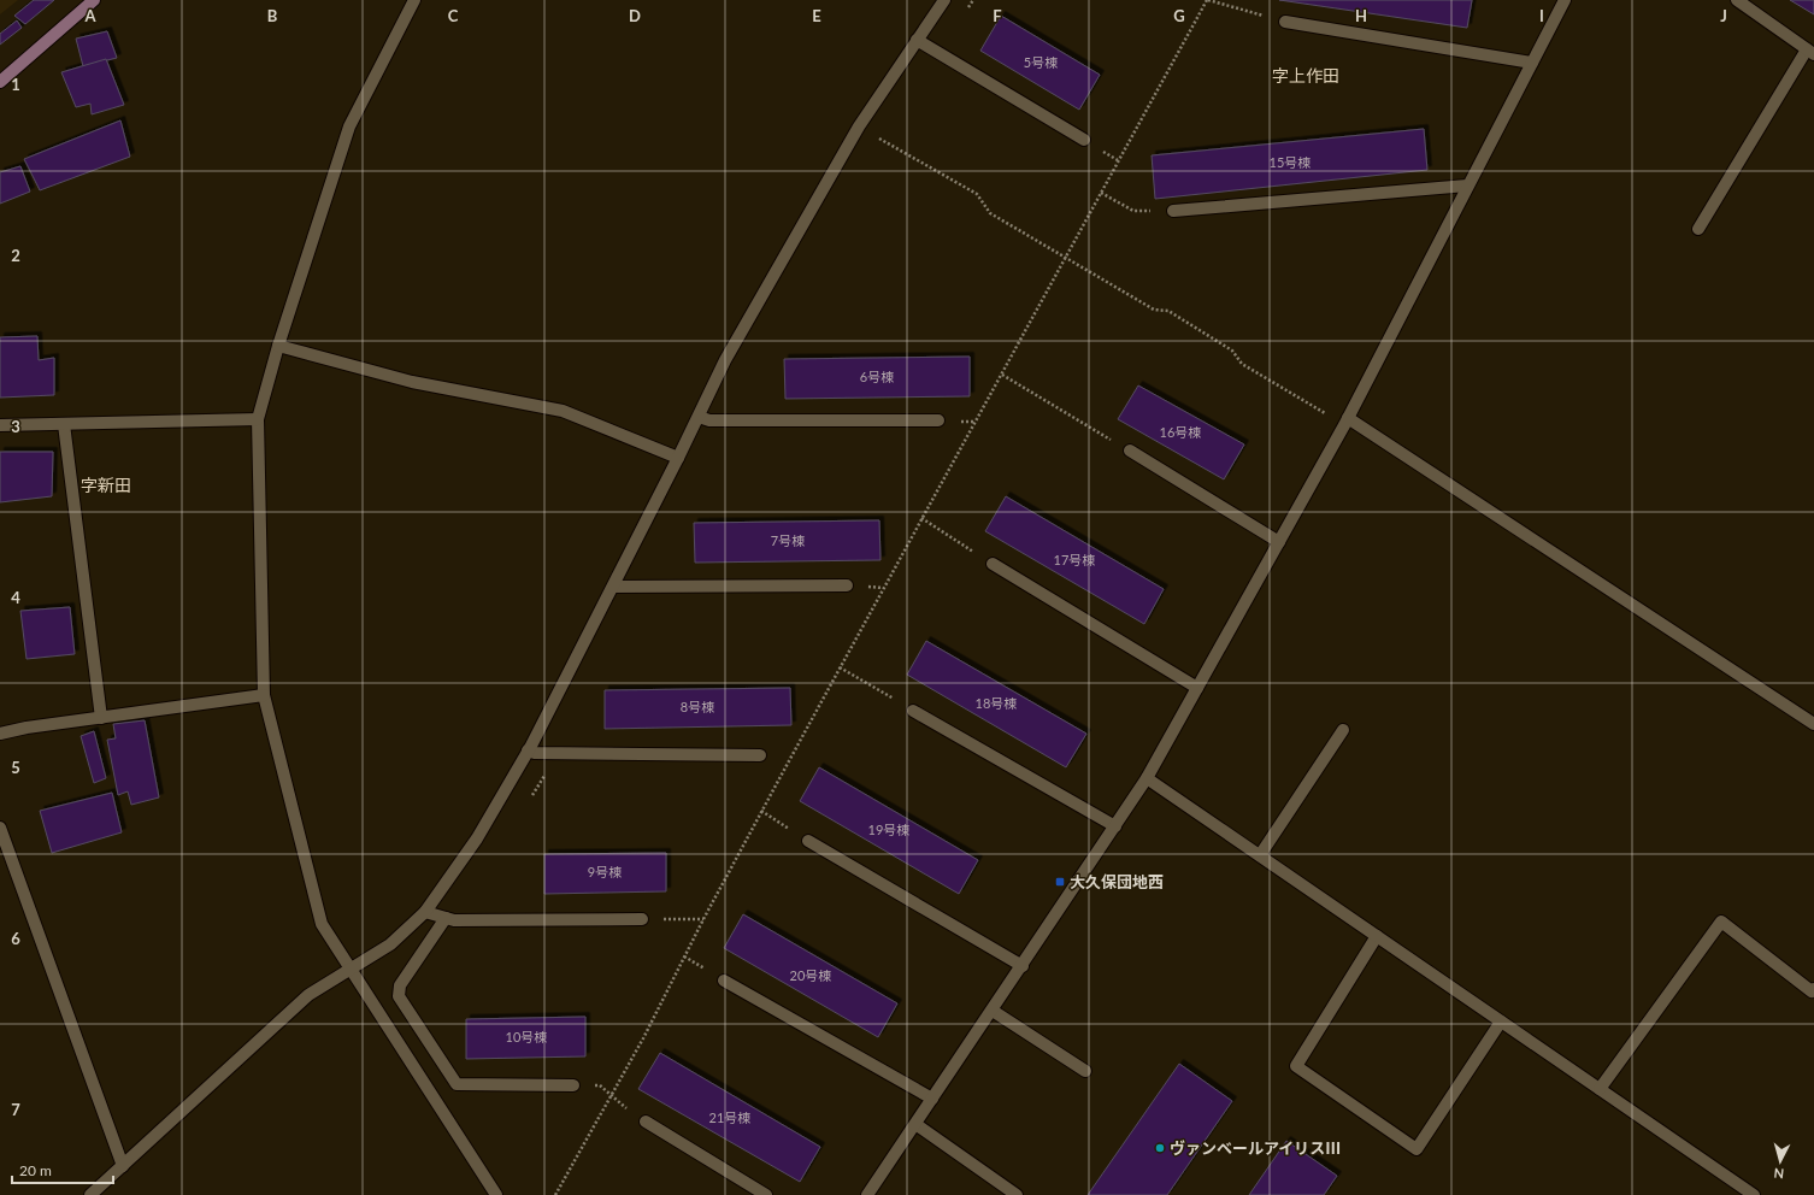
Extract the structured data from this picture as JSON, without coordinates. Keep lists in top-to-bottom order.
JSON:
{
  "districts": ["字上作田", "字新田"],
  "places": {
    "transit": ["大久保団地西"],
    "other": ["ヴァンベールアイリスⅢ"]
  },
  "house_numbers": [
    "5号棟",
    "15号棟",
    "6号棟",
    "16号棟",
    "7号棟",
    "17号棟",
    "18号棟",
    "8号棟",
    "19号棟",
    "9号棟",
    "20号棟",
    "10号棟",
    "21号棟"
  ],
  "scale_bar": "20 m",
  "north": "bottom",
  "grid": {
    "columns": [
      "A",
      "B",
      "C",
      "D",
      "E",
      "F",
      "G",
      "H",
      "I",
      "J"
    ],
    "rows": [
      "1",
      "2",
      "3",
      "4",
      "5",
      "6",
      "7"
    ]
  }
}
